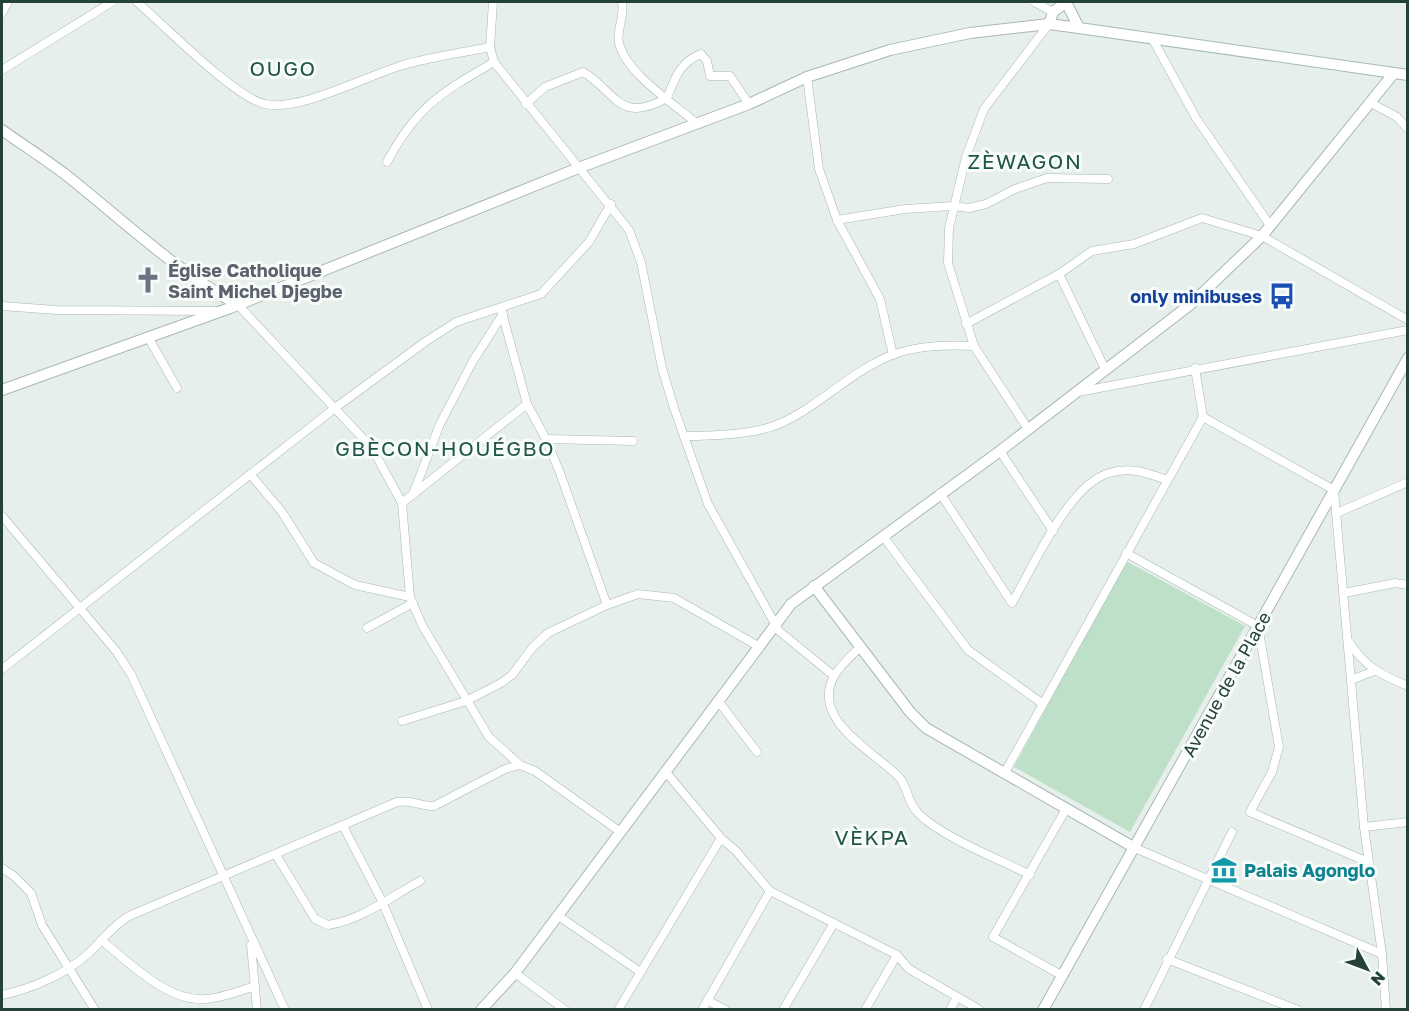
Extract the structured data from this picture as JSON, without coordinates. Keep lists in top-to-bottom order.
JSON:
{
  "streets": {
    "street": ["Avenue de la Place"]
  },
  "districts": [
    "OUGO",
    "ZÈWAGON",
    "GBÈCON-HOUÉGBO",
    "VÈKPA"
  ],
  "places": {
    "church": ["Église Catholique Saint Michel Djegbe"],
    "bus stop": ["only minibuses"],
    "museum": ["Palais Agonglo"]
  },
  "north": "bottom right"
}
